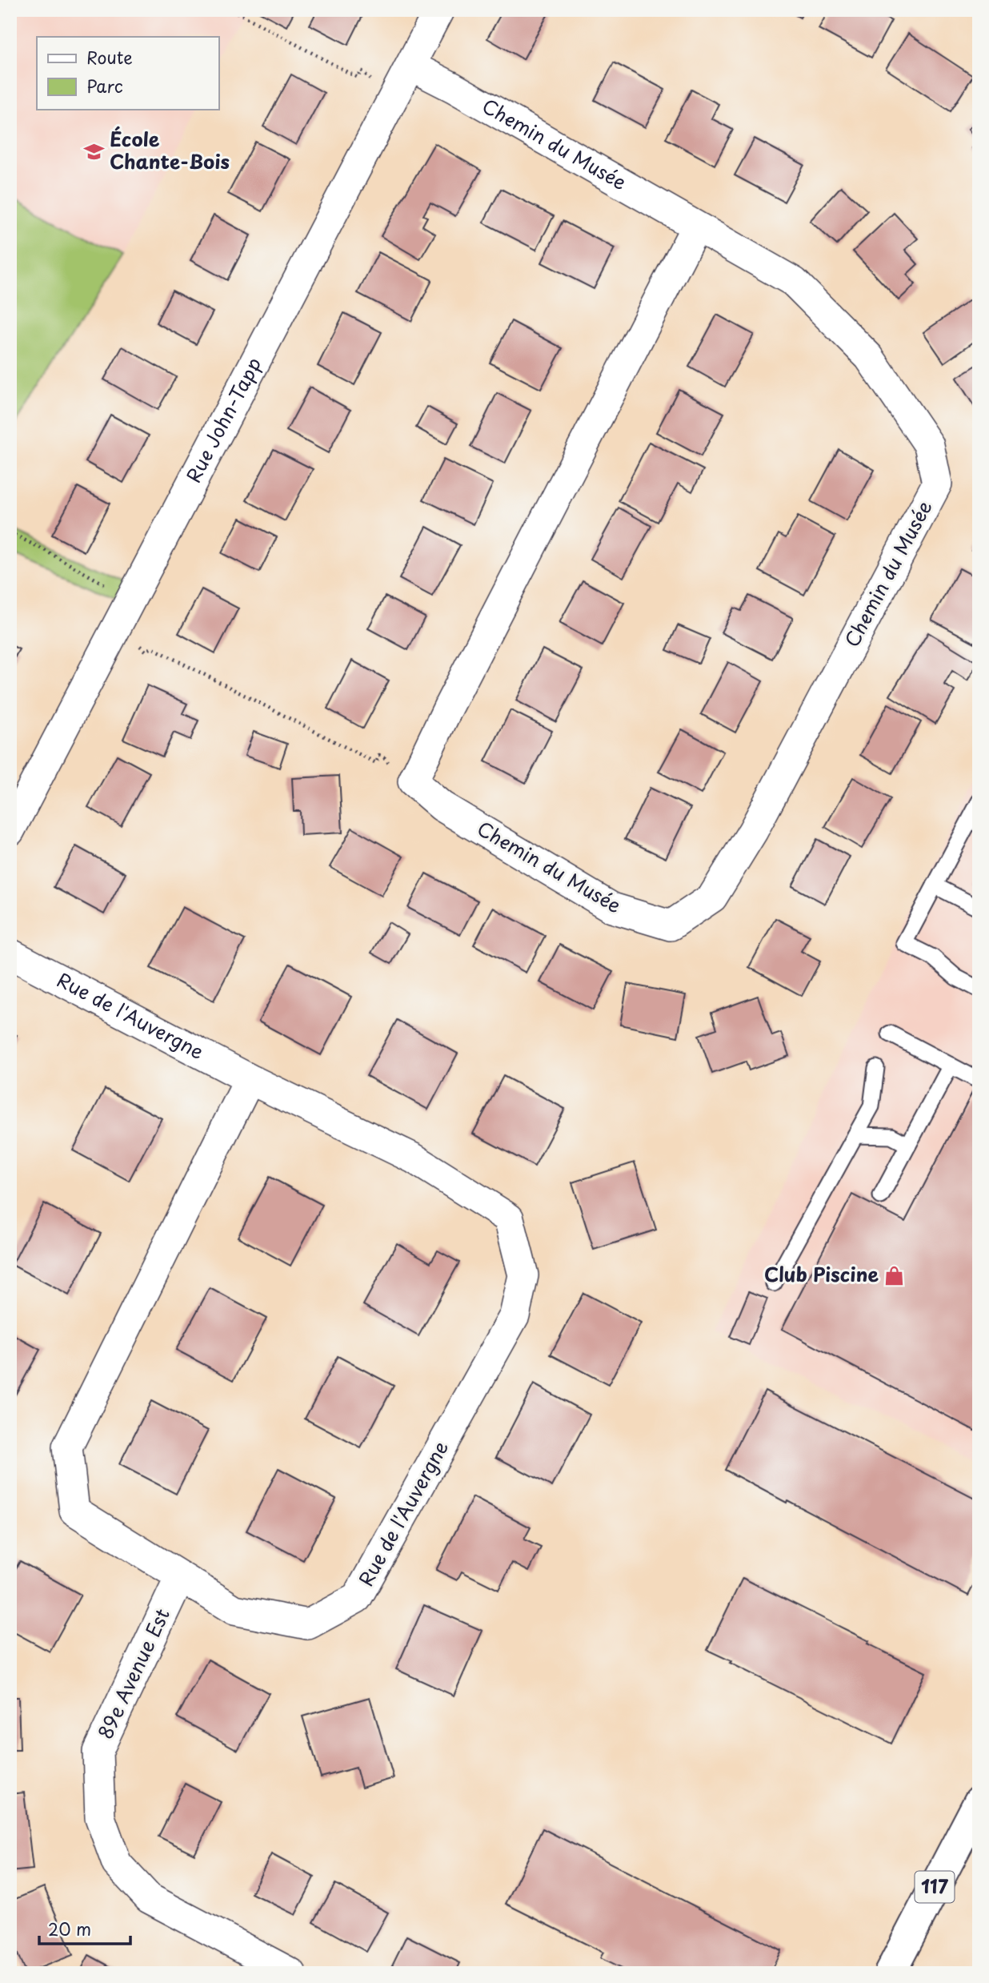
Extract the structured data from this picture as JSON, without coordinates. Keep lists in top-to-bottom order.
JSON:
{
  "streets": {
    "main road": ["117"],
    "street": [
      "Chemin du Musée",
      "Rue John-Tapp",
      "Rue de l'Auvergne",
      "89e Avenue Est"
    ]
  },
  "crossings": [
    ["Chemin du Musée", "Rue John-Tapp"],
    ["Rue de l'Auvergne", "89e Avenue Est"]
  ],
  "places": {
    "school or university": ["École Chante-Bois"],
    "shop": ["Club Piscine"]
  },
  "legend": ["Route", "Parc"],
  "scale_bar": "20 m"
}
